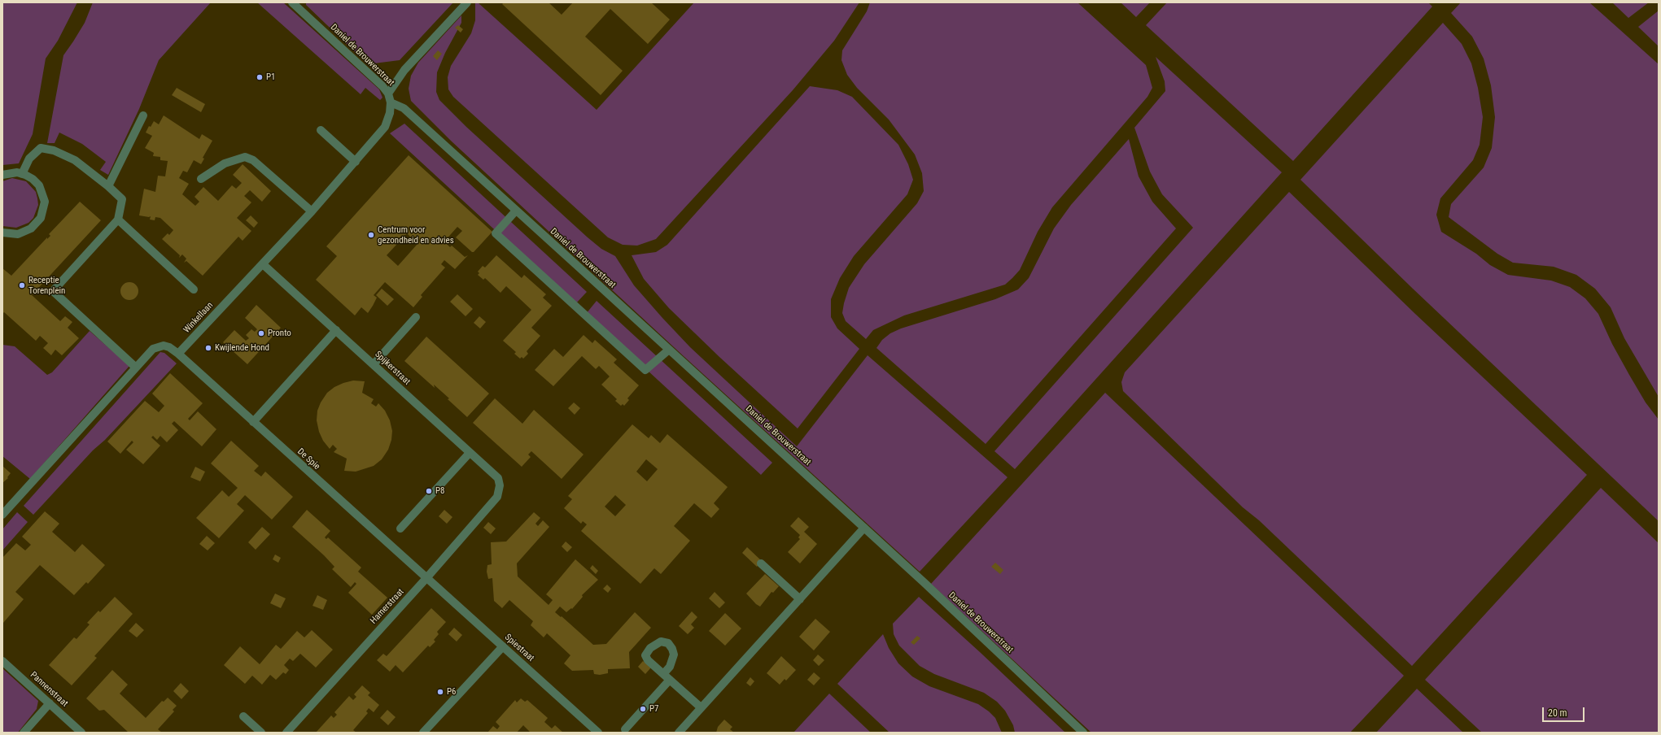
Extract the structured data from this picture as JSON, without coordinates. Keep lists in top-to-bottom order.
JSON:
{
  "streets": {
    "street": [
      "Daniel de Brouwerstraat",
      "Winkellaan",
      "Spijkerstraat",
      "De Spie",
      "Hamerstraat",
      "Spiestraat",
      "Pannenstraat"
    ]
  },
  "crossings": [
    ["Daniel de Brouwerstraat", "Winkellaan"],
    ["Winkellaan", "Spijkerstraat"],
    ["Winkellaan", "De Spie"],
    ["Spijkerstraat", "Hamerstraat"],
    ["De Spie", "Hamerstraat"],
    ["De Spie", "Spiestraat"],
    ["Hamerstraat", "Spiestraat"]
  ],
  "places": [
    "P1",
    "Centrum voor gezondheid en advies",
    "Receptie Torenplein",
    "Pronto",
    "Kwijlende Hond",
    "P8",
    "P6",
    "P7"
  ],
  "scale_bar": "20 m"
}
